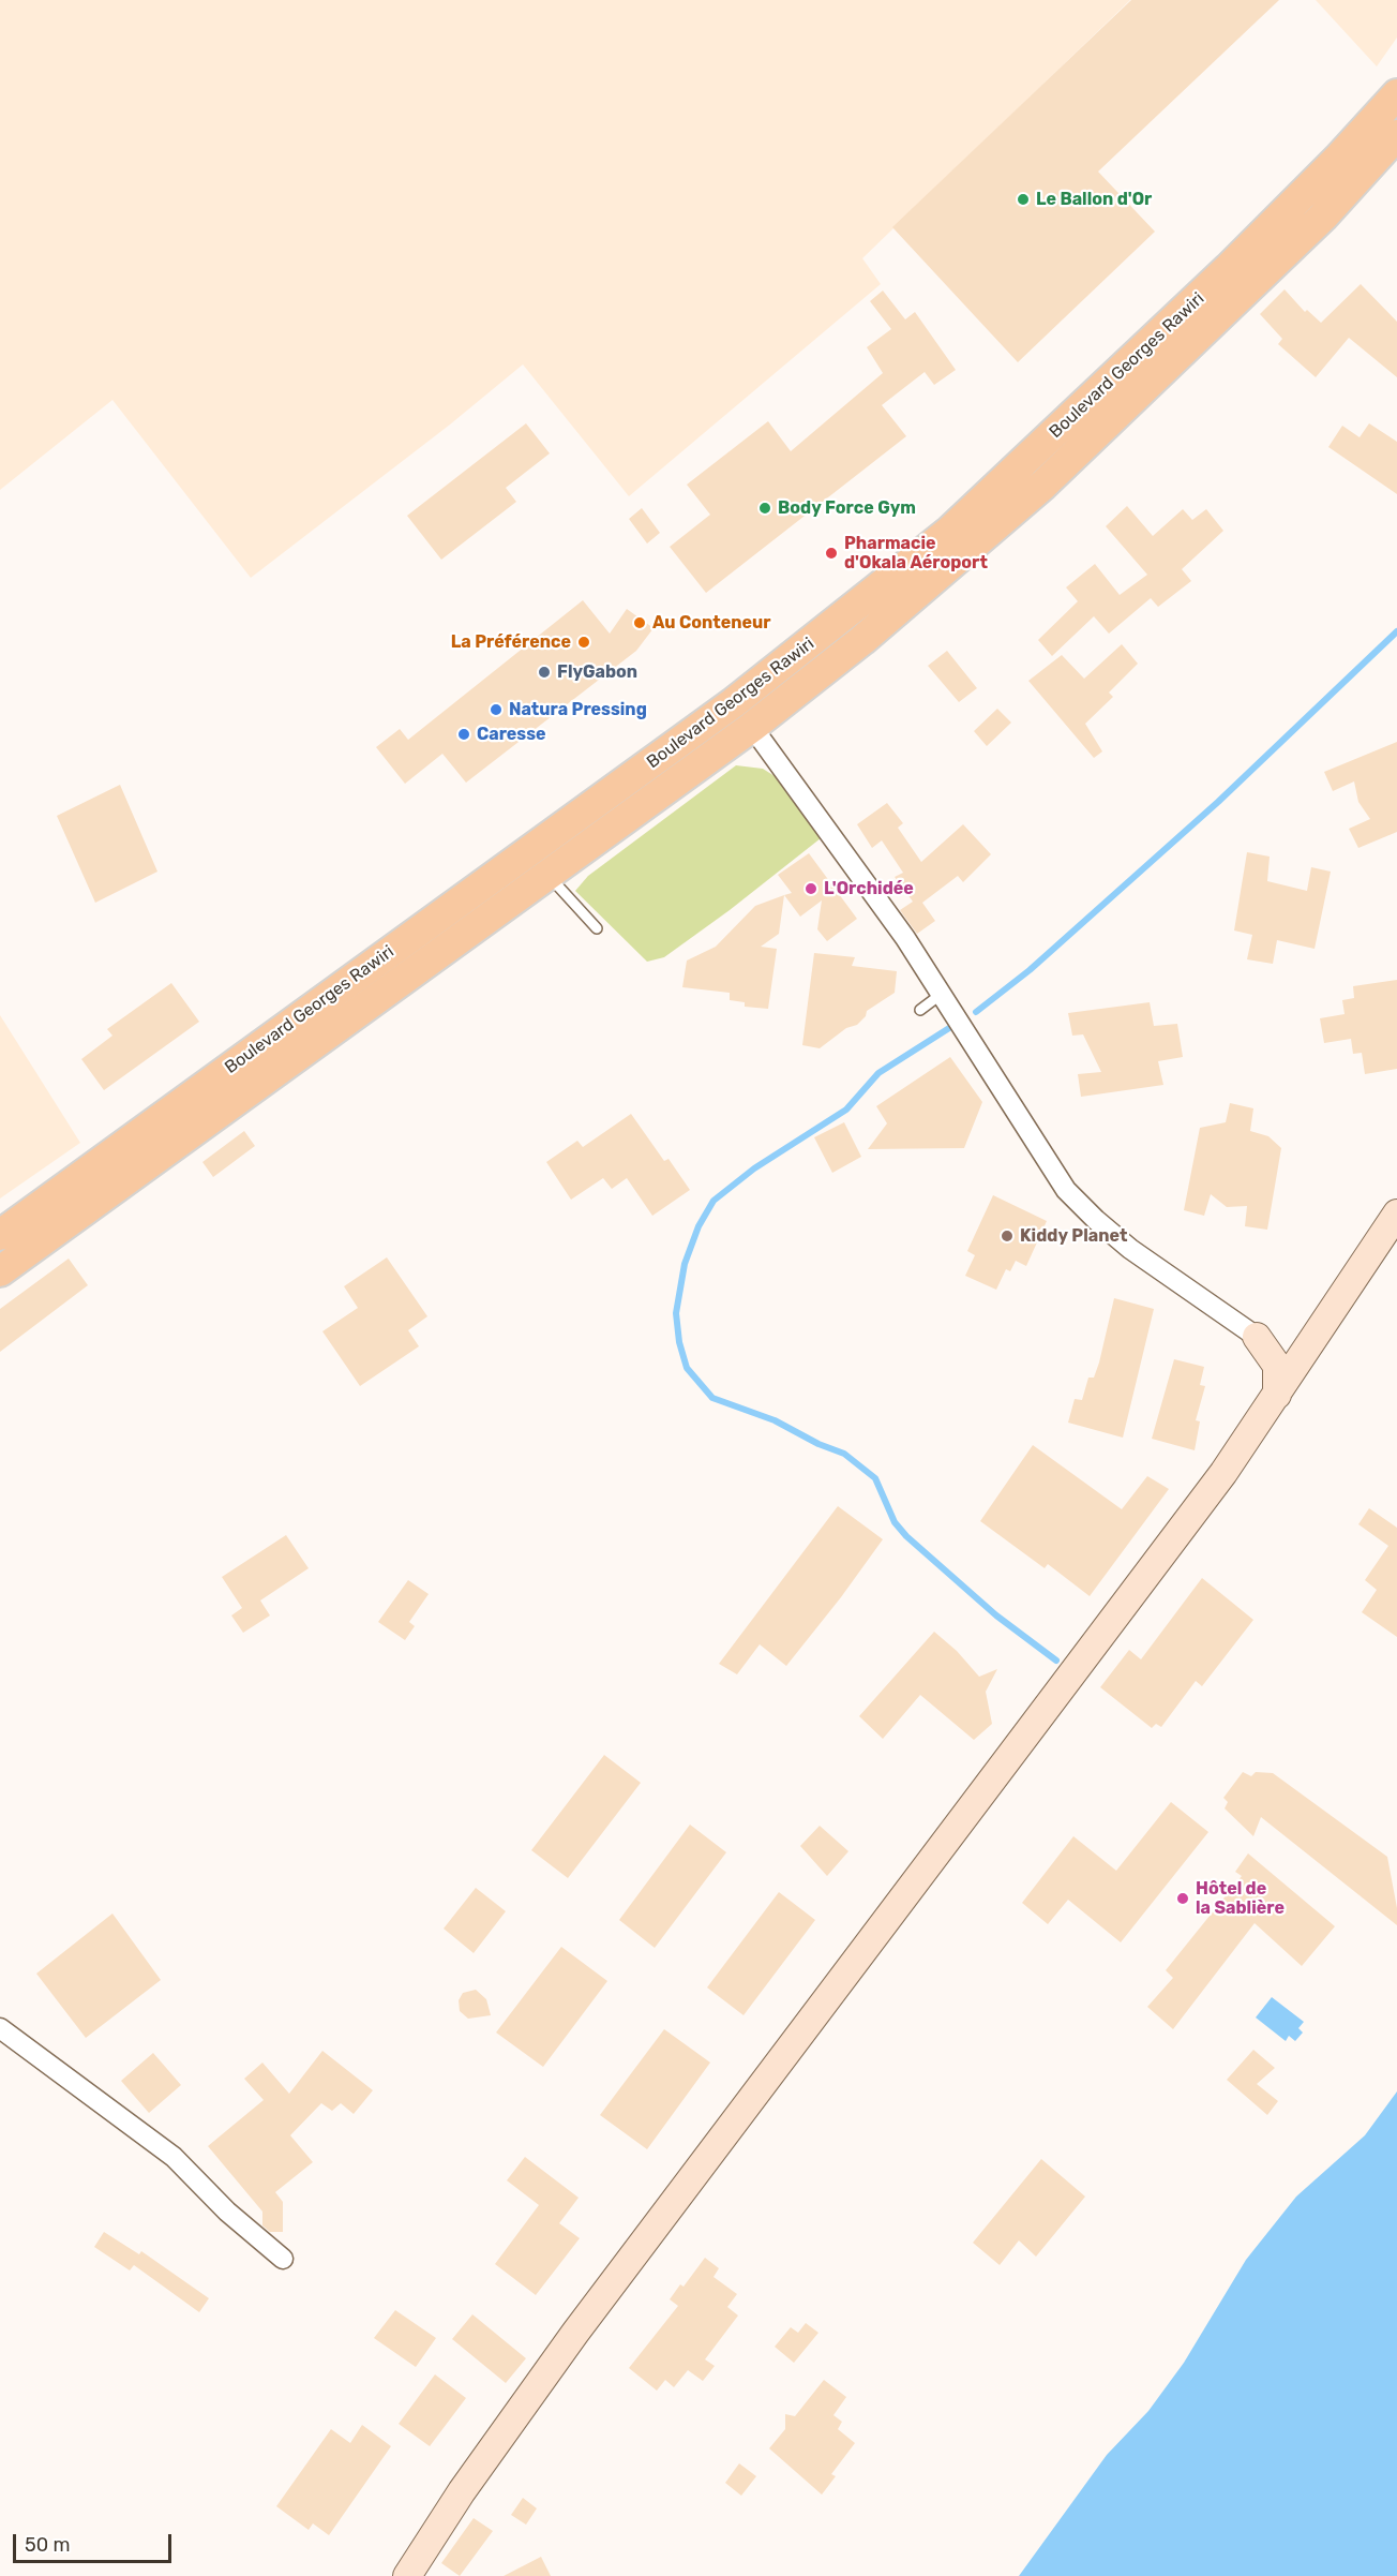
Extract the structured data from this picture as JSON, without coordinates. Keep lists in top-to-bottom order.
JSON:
{
  "streets": {
    "main road": ["Boulevard Georges Rawiri"]
  },
  "places": [
    "Le Ballon d'Or",
    "Body Force Gym",
    "Pharmacie d'Okala Aéroport",
    "Au Conteneur",
    "La Préférence",
    "FlyGabon",
    "Natura Pressing",
    "Caresse",
    "L'Orchidée",
    "Kiddy Planet",
    "Hôtel de la Sablière"
  ],
  "scale_bar": "50 m"
}
